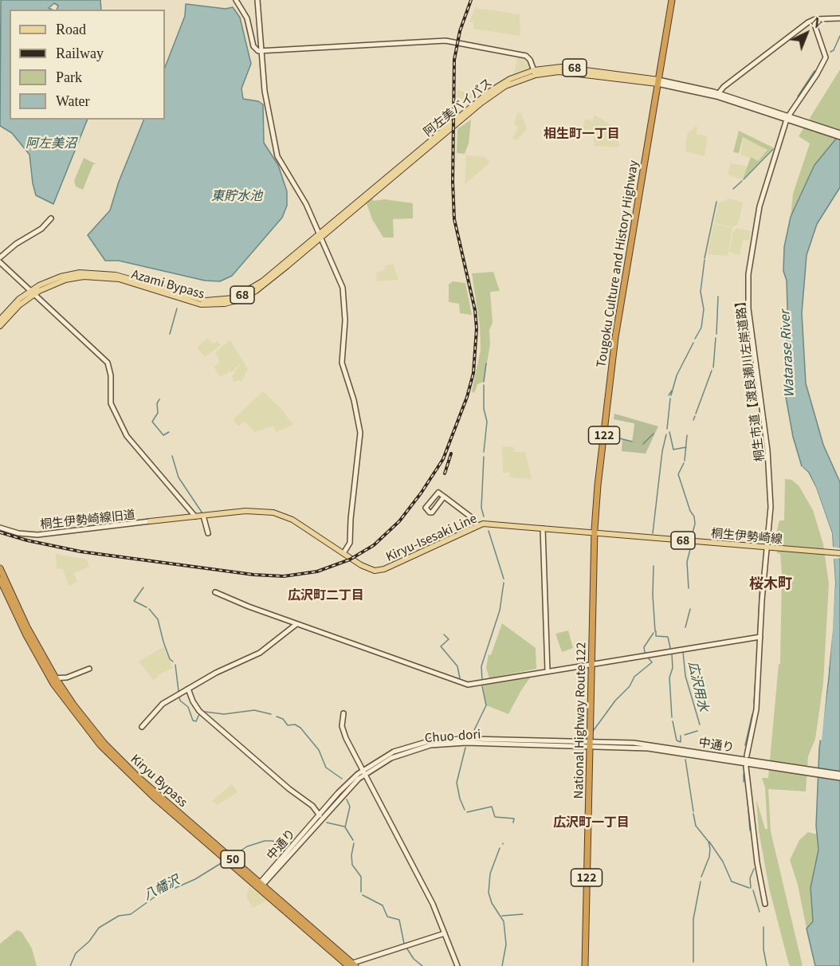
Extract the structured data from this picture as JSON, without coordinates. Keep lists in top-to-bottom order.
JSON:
{
  "streets": {
    "highway": [
      "Tougoku Culture and History Highway",
      "122",
      "National Highway Route 122",
      "Kiryu Bypass",
      "50"
    ],
    "main road": [
      "68",
      "阿左美バイパス",
      "Azami Bypass",
      "桐生伊勢崎線",
      "Kiryu-Isesaki Line"
    ],
    "street": [
      "桐生市道【渡良瀬川左岸道路】",
      "桐生伊勢崎線旧道",
      "Chuo-dori",
      "中通り"
    ]
  },
  "crossings": [
    ["阿左美バイパス", "Tougoku Culture and History Highway"],
    ["阿左美バイパス", "Azami Bypass"],
    ["Tougoku Culture and History Highway", "桐生伊勢崎線"],
    ["Tougoku Culture and History Highway", "Kiryu-Isesaki Line"],
    ["Tougoku Culture and History Highway", "National Highway Route 122"],
    ["桐生市道【渡良瀬川左岸道路】", "桐生伊勢崎線"],
    ["桐生伊勢崎線旧道", "Kiryu-Isesaki Line"],
    ["桐生伊勢崎線", "Kiryu-Isesaki Line"],
    ["桐生伊勢崎線", "National Highway Route 122"],
    ["Kiryu-Isesaki Line", "National Highway Route 122"],
    ["National Highway Route 122", "Chuo-dori"],
    ["National Highway Route 122", "中通り"],
    ["Chuo-dori", "中通り"],
    ["中通り", "Kiryu Bypass"]
  ],
  "districts": [
    "相生町一丁目",
    "桜木町",
    "広沢町二丁目",
    "広沢町一丁目"
  ],
  "water": [
    "阿左美沼",
    "東貯水池",
    "Watarase River",
    "広沢用水",
    "八幡沢"
  ],
  "legend": [
    "Road",
    "Railway",
    "Park",
    "Water"
  ],
  "north": "top right"
}
